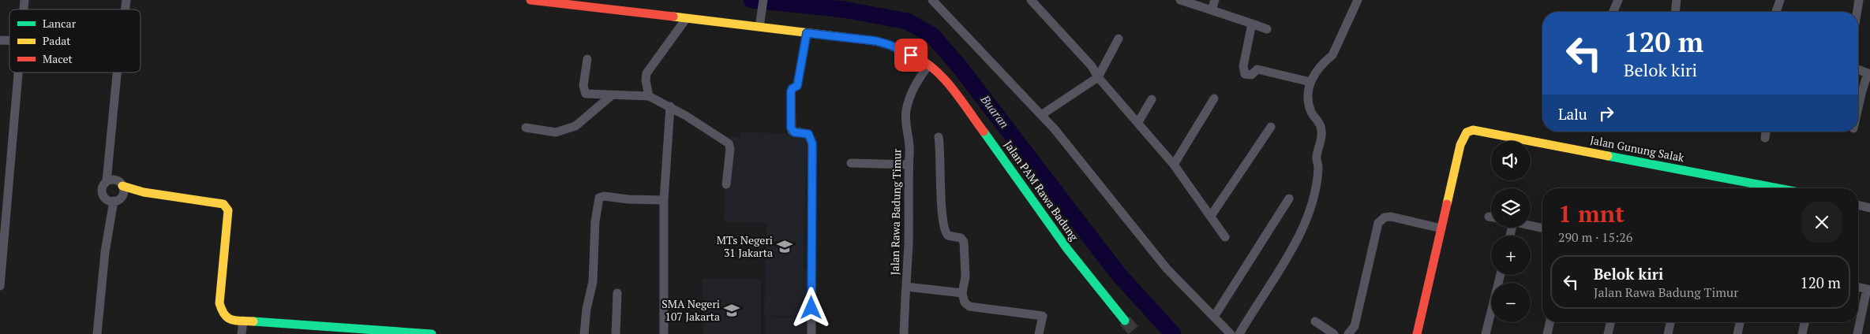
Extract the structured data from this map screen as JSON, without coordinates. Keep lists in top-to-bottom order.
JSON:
{
  "streets": {
    "street": ["Jalan Gunung Salak", "Jalan PAM Rawa Badung", "Jalan Rawa Badung Timur"]
  },
  "crossings": [
    ["Jalan PAM Rawa Badung", "Jalan Rawa Badung Timur"]
  ],
  "water": ["Buaran"],
  "places": {
    "school or university": ["MTs Negeri 31 Jakarta", "SMA Negeri 107 Jakarta"]
  },
  "legend": ["Lancar", "Padat", "Macet"],
  "page": {
    "turn": ["120 m", "Belok kiri"],
    "then": "Lalu",
    "map_buttons": ["+", "−"],
    "heading": ["1 mnt", "290 m · 15:26"],
    "list": [
      {
        "name": "Belok kiri",
        "note": "Jalan Rawa Badung Timur",
        "value": "120 m"
      }
    ]
  }
}
